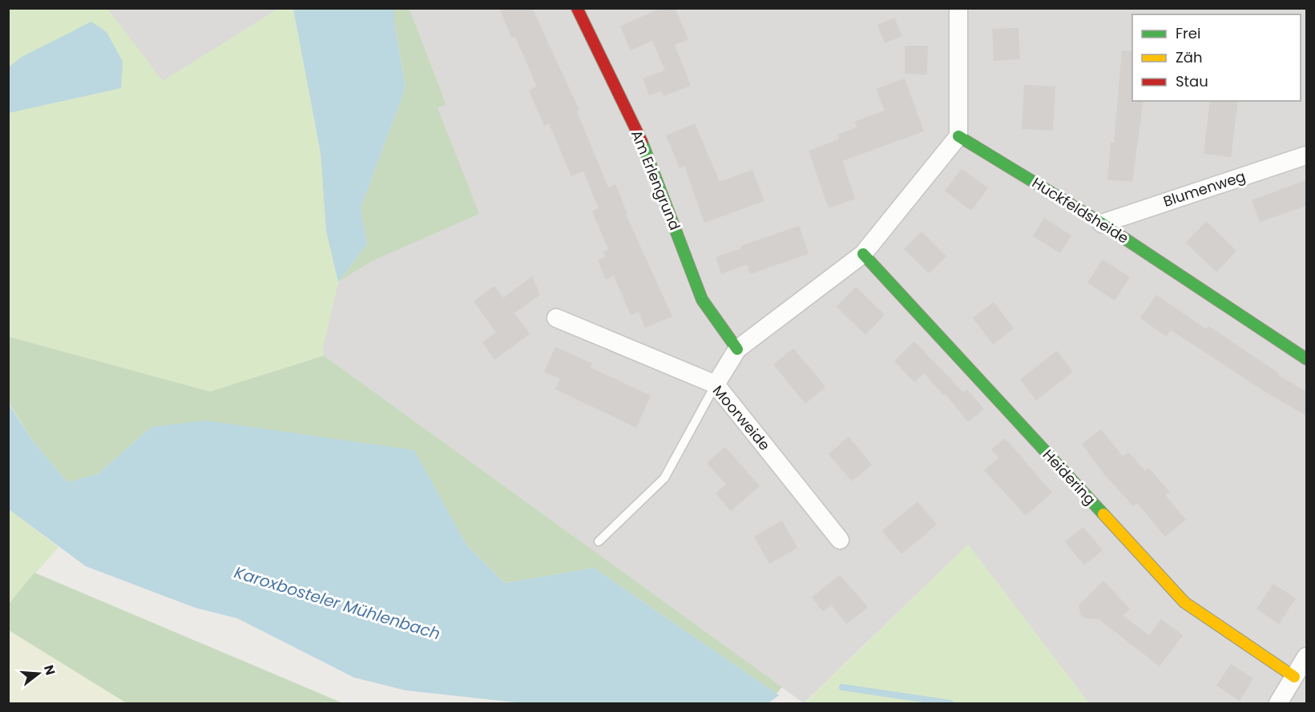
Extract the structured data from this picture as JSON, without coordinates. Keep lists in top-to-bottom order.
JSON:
{
  "streets": {
    "street": [
      "Am Erlengrund",
      "Blumenweg",
      "Huckfeldsheide",
      "Moorweide",
      "Heidering"
    ]
  },
  "crossings": [
    ["Blumenweg", "Huckfeldsheide"]
  ],
  "water": ["Karoxbosteler Mühlenbach"],
  "legend": ["Frei", "Zäh", "Stau"],
  "north": "right"
}
